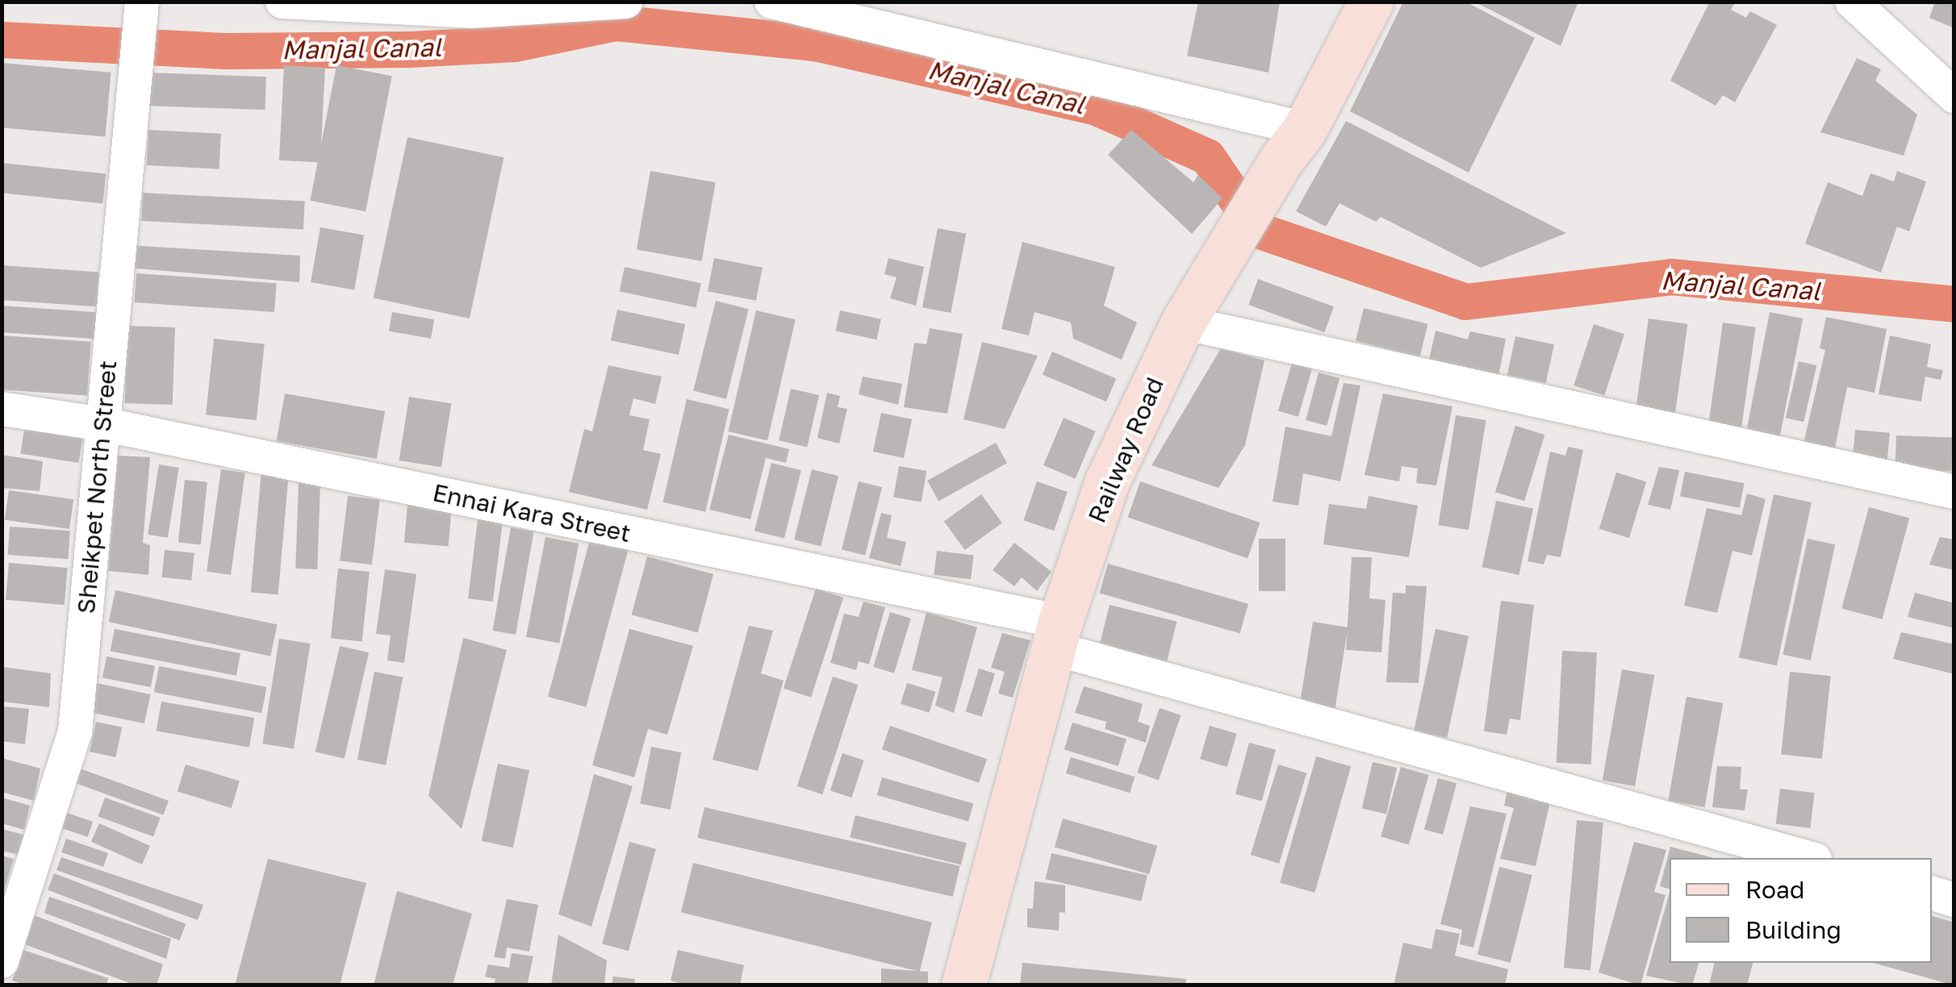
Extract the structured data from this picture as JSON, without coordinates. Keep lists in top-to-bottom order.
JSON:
{
  "streets": {
    "main road": ["Railway Road"],
    "street": ["Sheikpet North Street", "Ennai Kara Street"]
  },
  "crossings": [
    ["Railway Road", "Ennai Kara Street"],
    ["Sheikpet North Street", "Ennai Kara Street"]
  ],
  "water": ["Manjal Canal"],
  "legend": ["Road", "Building"]
}
